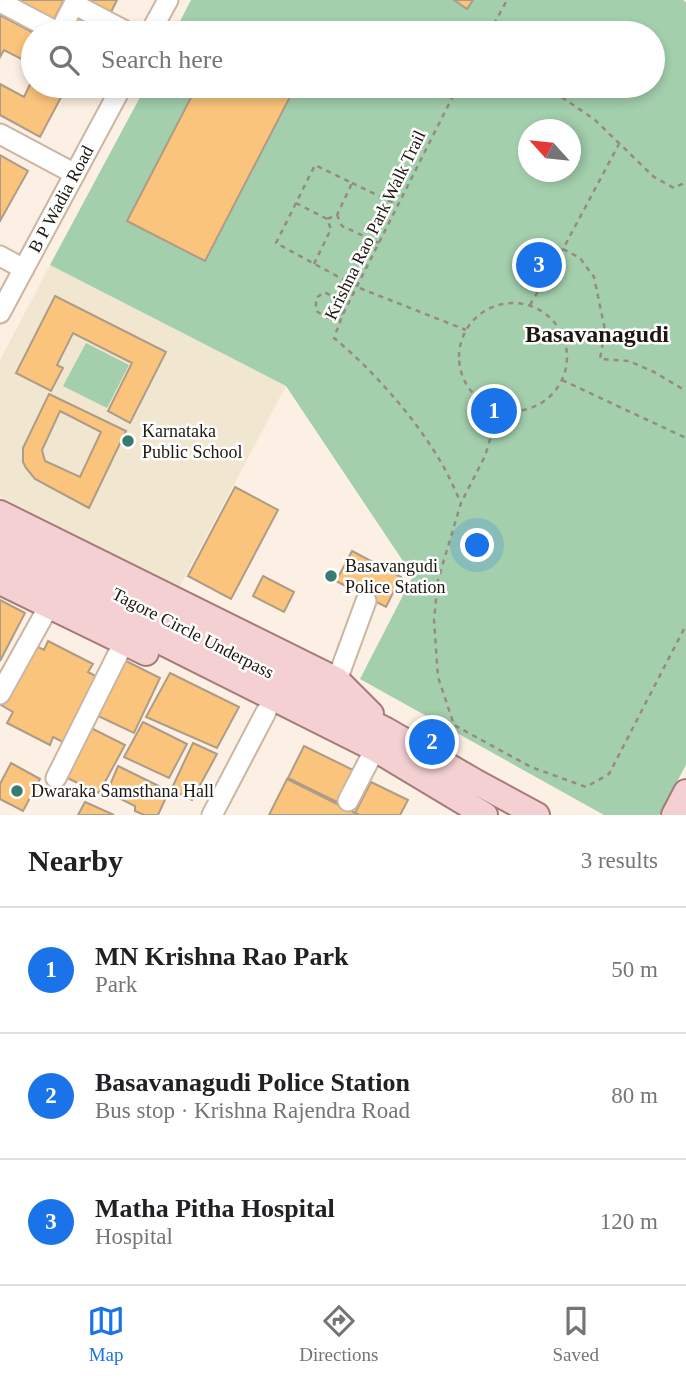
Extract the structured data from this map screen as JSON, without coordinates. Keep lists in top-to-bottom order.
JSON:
{
  "streets": {
    "main road": ["Tagore Circle Underpass"],
    "street": ["B P Wadia Road"],
    "path": ["Krishna Rao Park Walk Trail"]
  },
  "districts": ["Basavanagudi"],
  "places": ["Karnataka Public School", "Basavangudi Police Station", "Dwaraka Samsthana Hall"],
  "north": "top left",
  "page": {
    "search": "Search here",
    "pins": ["3", "1", "2"],
    "heading": ["Nearby", "3 results"],
    "list": [
      {
        "mark": "1",
        "name": "MN Krishna Rao Park",
        "note": "Park",
        "value": "50 m"
      },
      {
        "mark": "2",
        "name": "Basavanagudi Police Station",
        "note": "Bus stop · Krishna Rajendra Road",
        "value": "80 m"
      },
      {
        "mark": "3",
        "name": "Matha Pitha Hospital",
        "note": "Hospital",
        "value": "120 m"
      }
    ],
    "nav": ["Map", "Directions", "Saved"]
  }
}
